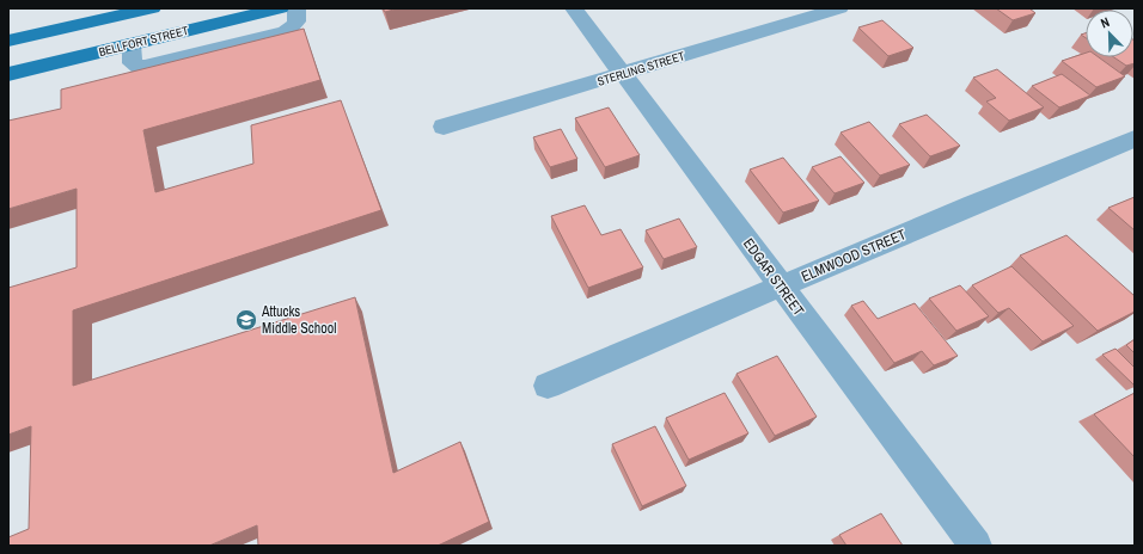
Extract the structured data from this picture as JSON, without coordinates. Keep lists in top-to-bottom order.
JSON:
{
  "streets": {
    "main road": ["BELLFORT STREET"],
    "street": ["STERLING STREET", "ELMWOOD STREET", "EDGAR STREET"]
  },
  "crossings": [
    ["STERLING STREET", "EDGAR STREET"],
    ["ELMWOOD STREET", "EDGAR STREET"]
  ],
  "places": {
    "school or university": ["Attucks Middle School"]
  },
  "north": "top left"
}
